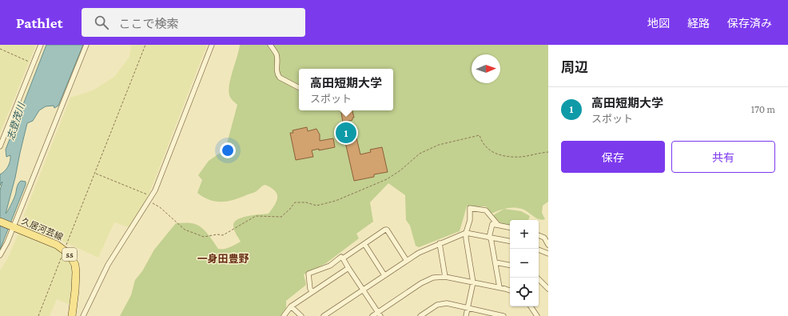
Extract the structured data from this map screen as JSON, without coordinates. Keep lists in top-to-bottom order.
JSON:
{
  "streets": {
    "main road": ["久居河芸線", "55"]
  },
  "districts": ["一身田豊野"],
  "water": ["志登茂川"],
  "north": "right",
  "page": {
    "header": "Pathlet",
    "search": "ここで検索",
    "nav": ["地図", "経路", "保存済み"],
    "heading": "周辺",
    "popup": ["高田短期大学", "スポット"],
    "list": [
      {
        "mark": "1",
        "name": "高田短期大学",
        "note": "スポット",
        "value": "170 m"
      }
    ],
    "pins": "1",
    "buttons": ["保存", "共有"],
    "map_buttons": ["+", "−"]
  }
}
